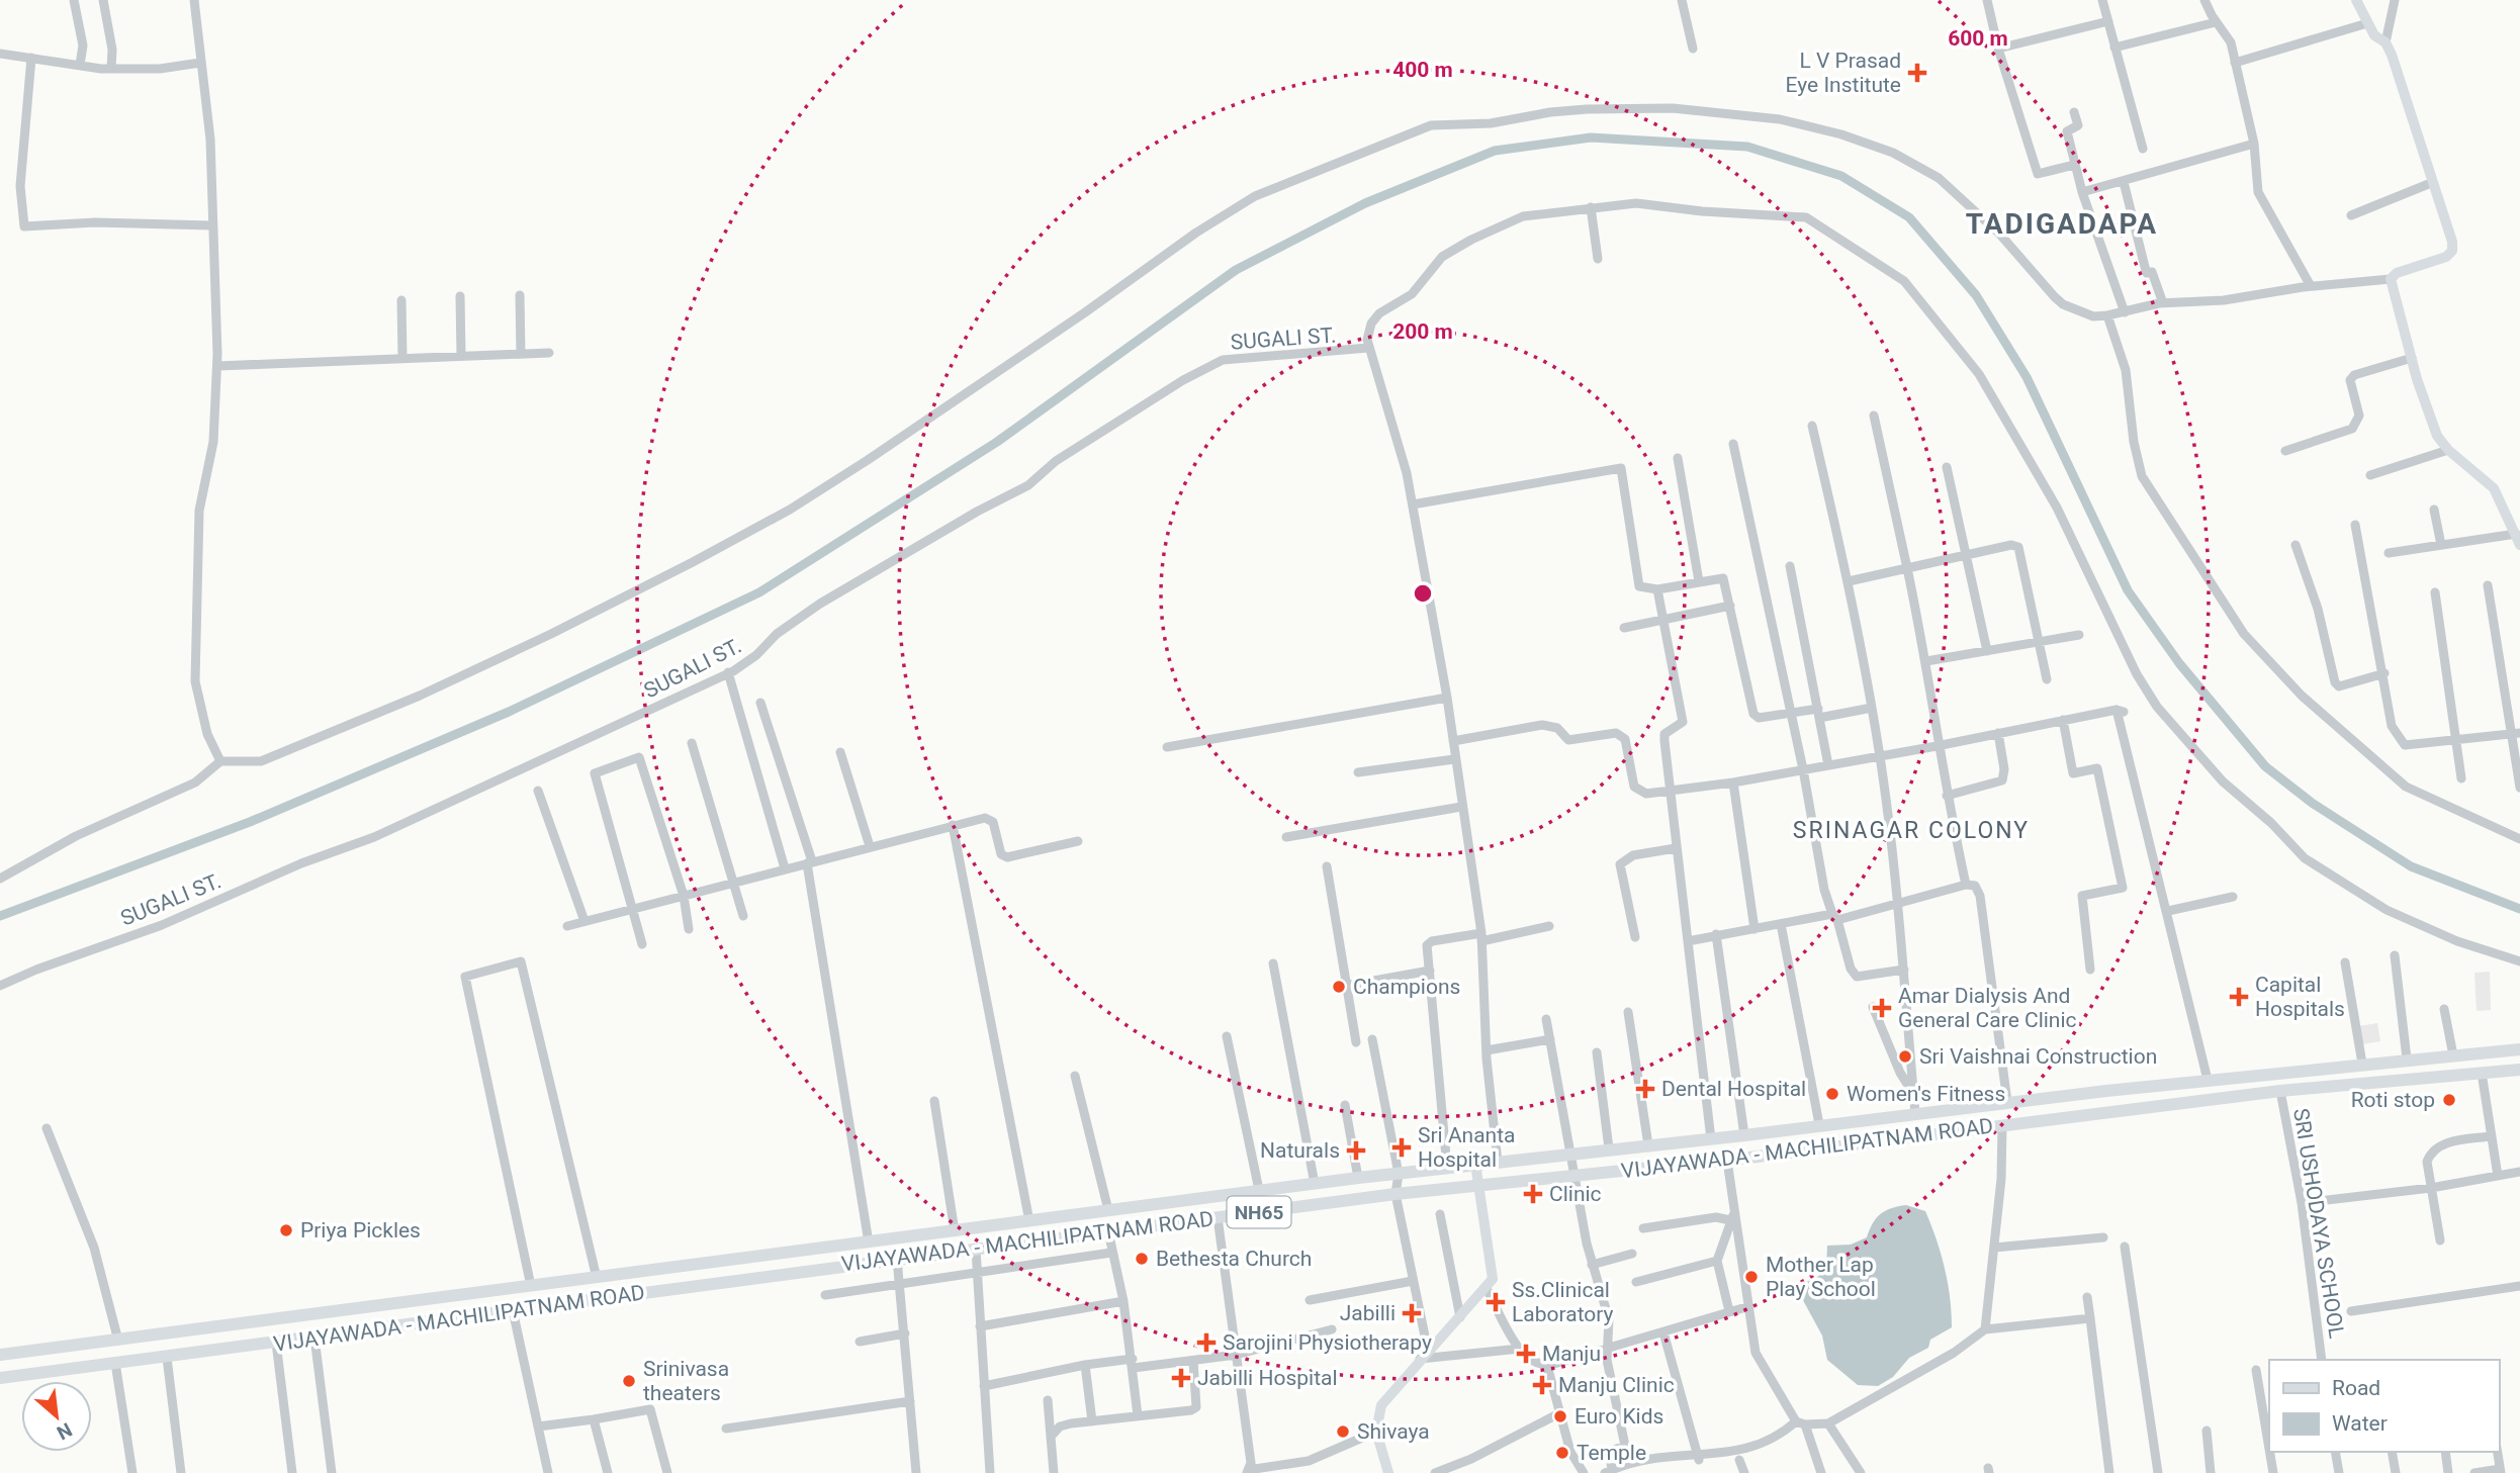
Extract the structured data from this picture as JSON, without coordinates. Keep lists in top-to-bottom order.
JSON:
{
  "streets": {
    "highway": ["VIJAYAWADA - MACHILIPATNAM ROAD", "NH65"],
    "street": ["SUGALI ST.", "SRI USHODAYA SCHOOL"]
  },
  "crossings": [
    ["VIJAYAWADA - MACHILIPATNAM ROAD", "SRI USHODAYA SCHOOL"]
  ],
  "districts": ["TADIGADAPA", "SRINAGAR COLONY"],
  "places": {
    "health": [
      "L V Prasad Eye Institute",
      "Capital Hospitals",
      "Amar Dialysis And General Care Clinic",
      "Dental Hospital",
      "Sri Ananta Hospital",
      "Naturals",
      "Clinic",
      "Ss.Clinical Laboratory",
      "Jabilli",
      "Sarojini Physiotherapy",
      "Manju",
      "Jabilli Hospital",
      "Manju Clinic"
    ],
    "other": [
      "Champions",
      "Sri Vaishnai Construction",
      "Women's Fitness",
      "Roti stop",
      "Priya Pickles",
      "Bethesta Church",
      "Mother Lap Play School",
      "Srinivasa theaters",
      "Euro Kids",
      "Shivaya",
      "Temple"
    ]
  },
  "legend": ["Road", "Water"],
  "north": "bottom right",
  "rings": ["600 m", "400 m", "200 m"]
}
